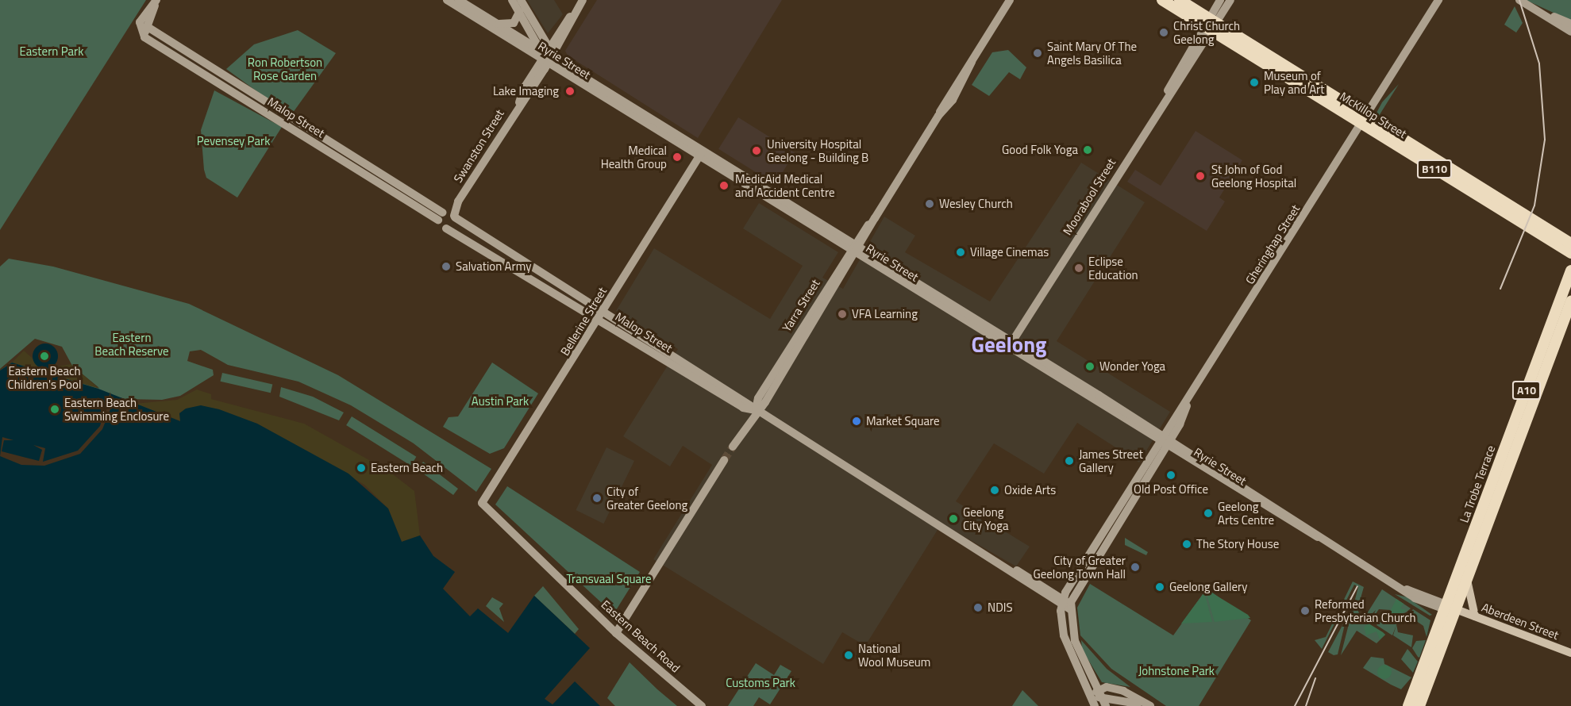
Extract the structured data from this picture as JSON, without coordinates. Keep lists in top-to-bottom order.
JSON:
{
  "streets": {
    "highway": [
      "McKillop Street",
      "B110",
      "A10",
      "La Trobe Terrace"
    ],
    "main road": ["Aberdeen Street"],
    "street": [
      "Ryrie Street",
      "Malop Street",
      "Swanston Street",
      "Moorabool Street",
      "Gheringhap Street",
      "Yarra Street",
      "Bellerine Street",
      "Eastern Beach Road"
    ]
  },
  "crossings": [
    ["Ryrie Street", "Swanston Street"],
    ["Ryrie Street", "Moorabool Street"],
    ["Ryrie Street", "Gheringhap Street"],
    ["Ryrie Street", "Yarra Street"],
    ["Ryrie Street", "Bellerine Street"],
    ["Ryrie Street", "La Trobe Terrace"],
    ["Ryrie Street", "Aberdeen Street"],
    ["McKillop Street", "Moorabool Street"],
    ["McKillop Street", "Gheringhap Street"],
    ["Malop Street", "Swanston Street"],
    ["Malop Street", "Gheringhap Street"],
    ["Malop Street", "Yarra Street"],
    ["Malop Street", "Bellerine Street"],
    ["Bellerine Street", "Eastern Beach Road"],
    ["La Trobe Terrace", "Aberdeen Street"]
  ],
  "districts": ["Geelong"],
  "parks": [
    "Eastern Park",
    "Ron Robertson Rose Garden",
    "Pevensey Park",
    "Eastern Beach Reserve",
    "Austin Park",
    "Transvaal Square",
    "Johnstone Park",
    "Customs Park"
  ],
  "places": [
    "Christ Church Geelong",
    "Saint Mary Of The Angels Basilica",
    "Museum of Play and Art",
    "Lake Imaging",
    "Good Folk Yoga",
    "University Hospital Geelong - Building B",
    "Medical Health Group",
    "St John of God Geelong Hospital",
    "MedicAid Medical and Accident Centre",
    "Wesley Church",
    "Village Cinemas",
    "Salvation Army",
    "Eclipse Education",
    "VFA Learning",
    "Eastern Beach Children's Pool",
    "Wonder Yoga",
    "Eastern Beach Swimming Enclosure",
    "Market Square",
    "James Street Gallery",
    "Eastern Beach",
    "Old Post Office",
    "Oxide Arts",
    "City of Greater Geelong",
    "Geelong Arts Centre",
    "Geelong City Yoga",
    "The Story House",
    "City of Greater Geelong Town Hall",
    "Geelong Gallery",
    "NDIS",
    "Reformed Presbyterian Church",
    "National Wool Museum"
  ]
}
